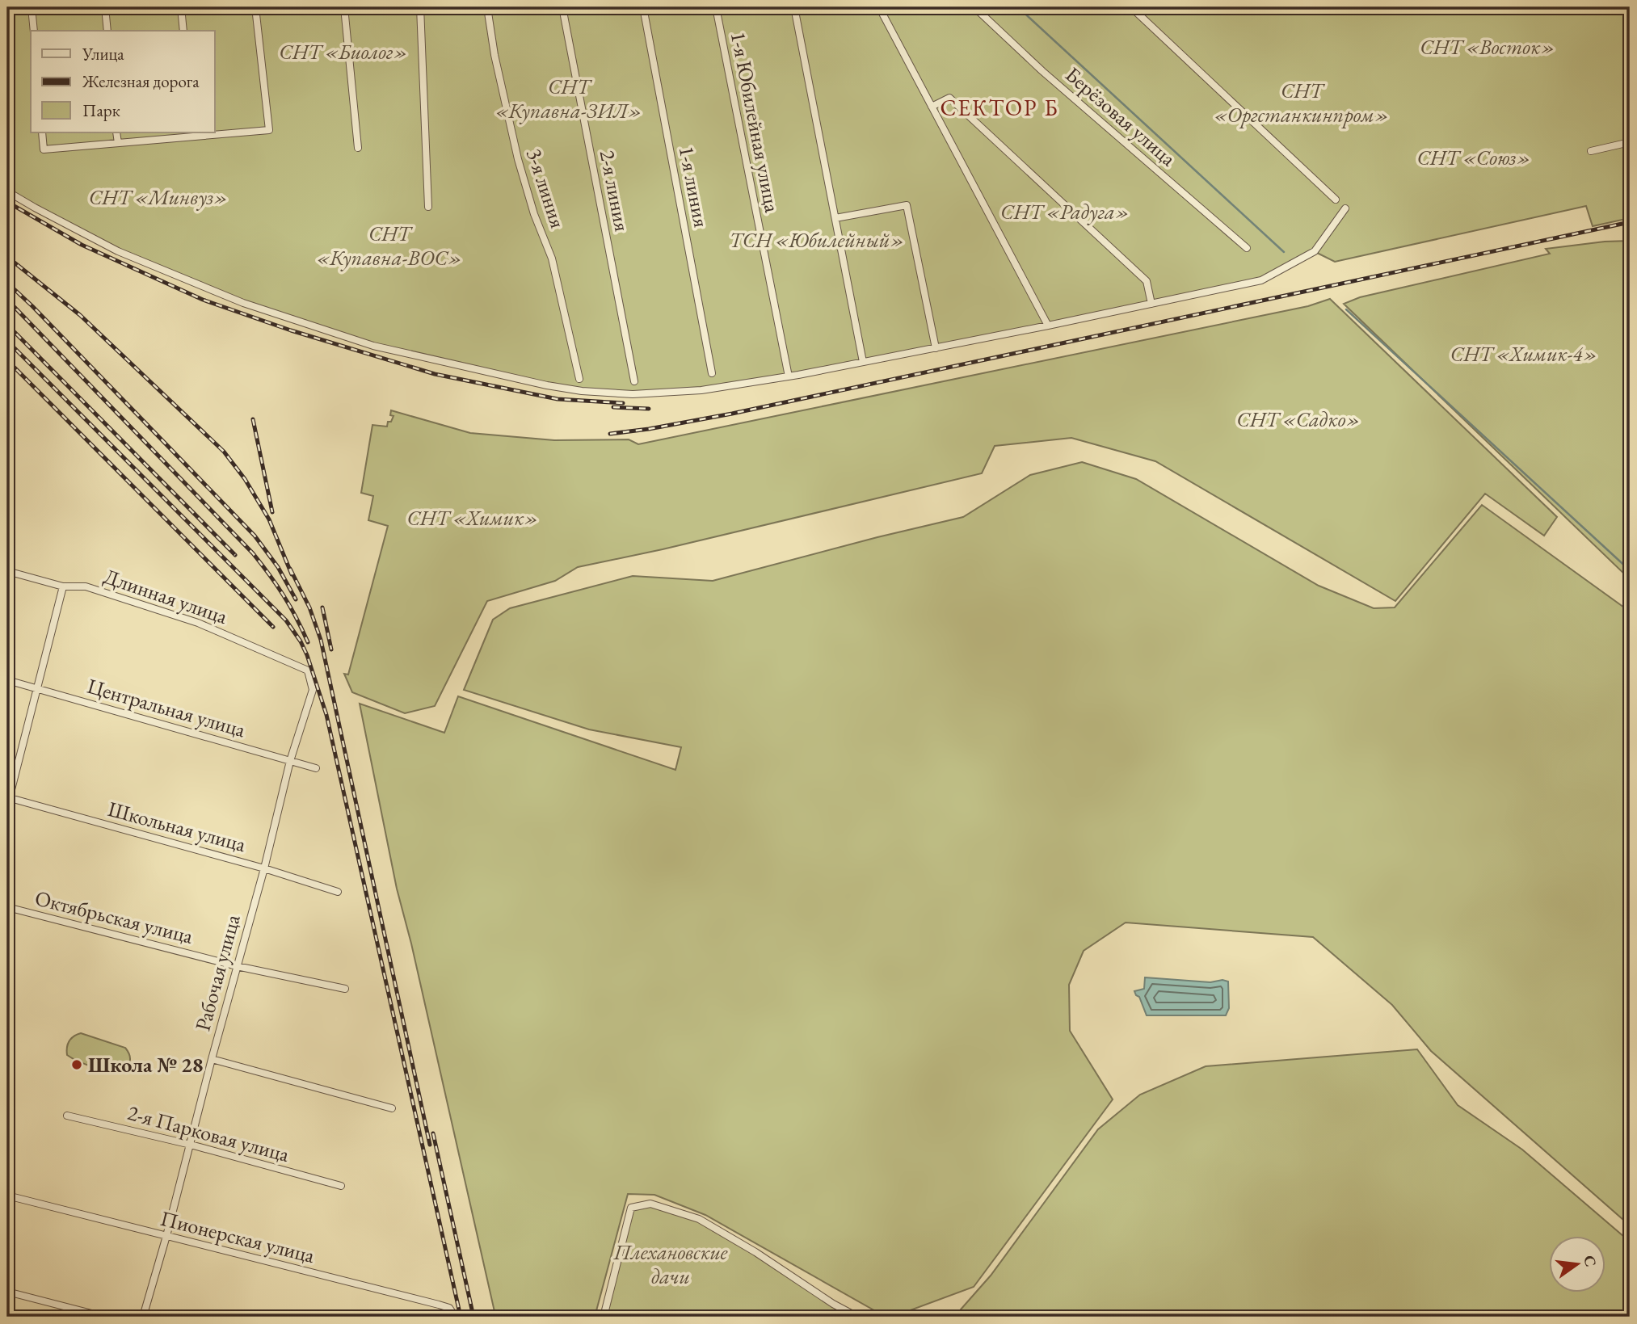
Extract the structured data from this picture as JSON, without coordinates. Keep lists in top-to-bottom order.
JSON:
{
  "streets": {
    "street": [
      "Берёзовая улица",
      "1-я Юбилейная улица",
      "1-я линия",
      "3-я линия",
      "2-я линия",
      "Длинная улица",
      "Центральная улица",
      "Школьная улица",
      "Октябрьская улица",
      "Рабочая улица",
      "2-я Парковая улица",
      "Пионерская улица"
    ]
  },
  "crossings": [
    ["Длинная улица", "Рабочая улица"],
    ["Центральная улица", "Рабочая улица"],
    ["Школьная улица", "Рабочая улица"],
    ["Октябрьская улица", "Рабочая улица"],
    ["Рабочая улица", "2-я Парковая улица"],
    ["Рабочая улица", "Пионерская улица"]
  ],
  "districts": ["СЕКТОР Б"],
  "parks": [
    "СНТ «Восток»",
    "СНТ «Биолог»",
    "СНТ «Купавна-ЗИЛ»",
    "СНТ «Оргстанкинпром»",
    "СНТ «Союз»",
    "СНТ «Минвуз»",
    "СНТ «Радуга»",
    "СНТ «Купавна-ВОС»",
    "ТСН «Юбилейный»",
    "СНТ «Химик-4»",
    "СНТ «Садко»",
    "СНТ «Химик»",
    "Плехановские дачи"
  ],
  "places": ["Школа № 28"],
  "legend": ["Улица", "Железная дорога", "Парк"],
  "north": "right"
}
